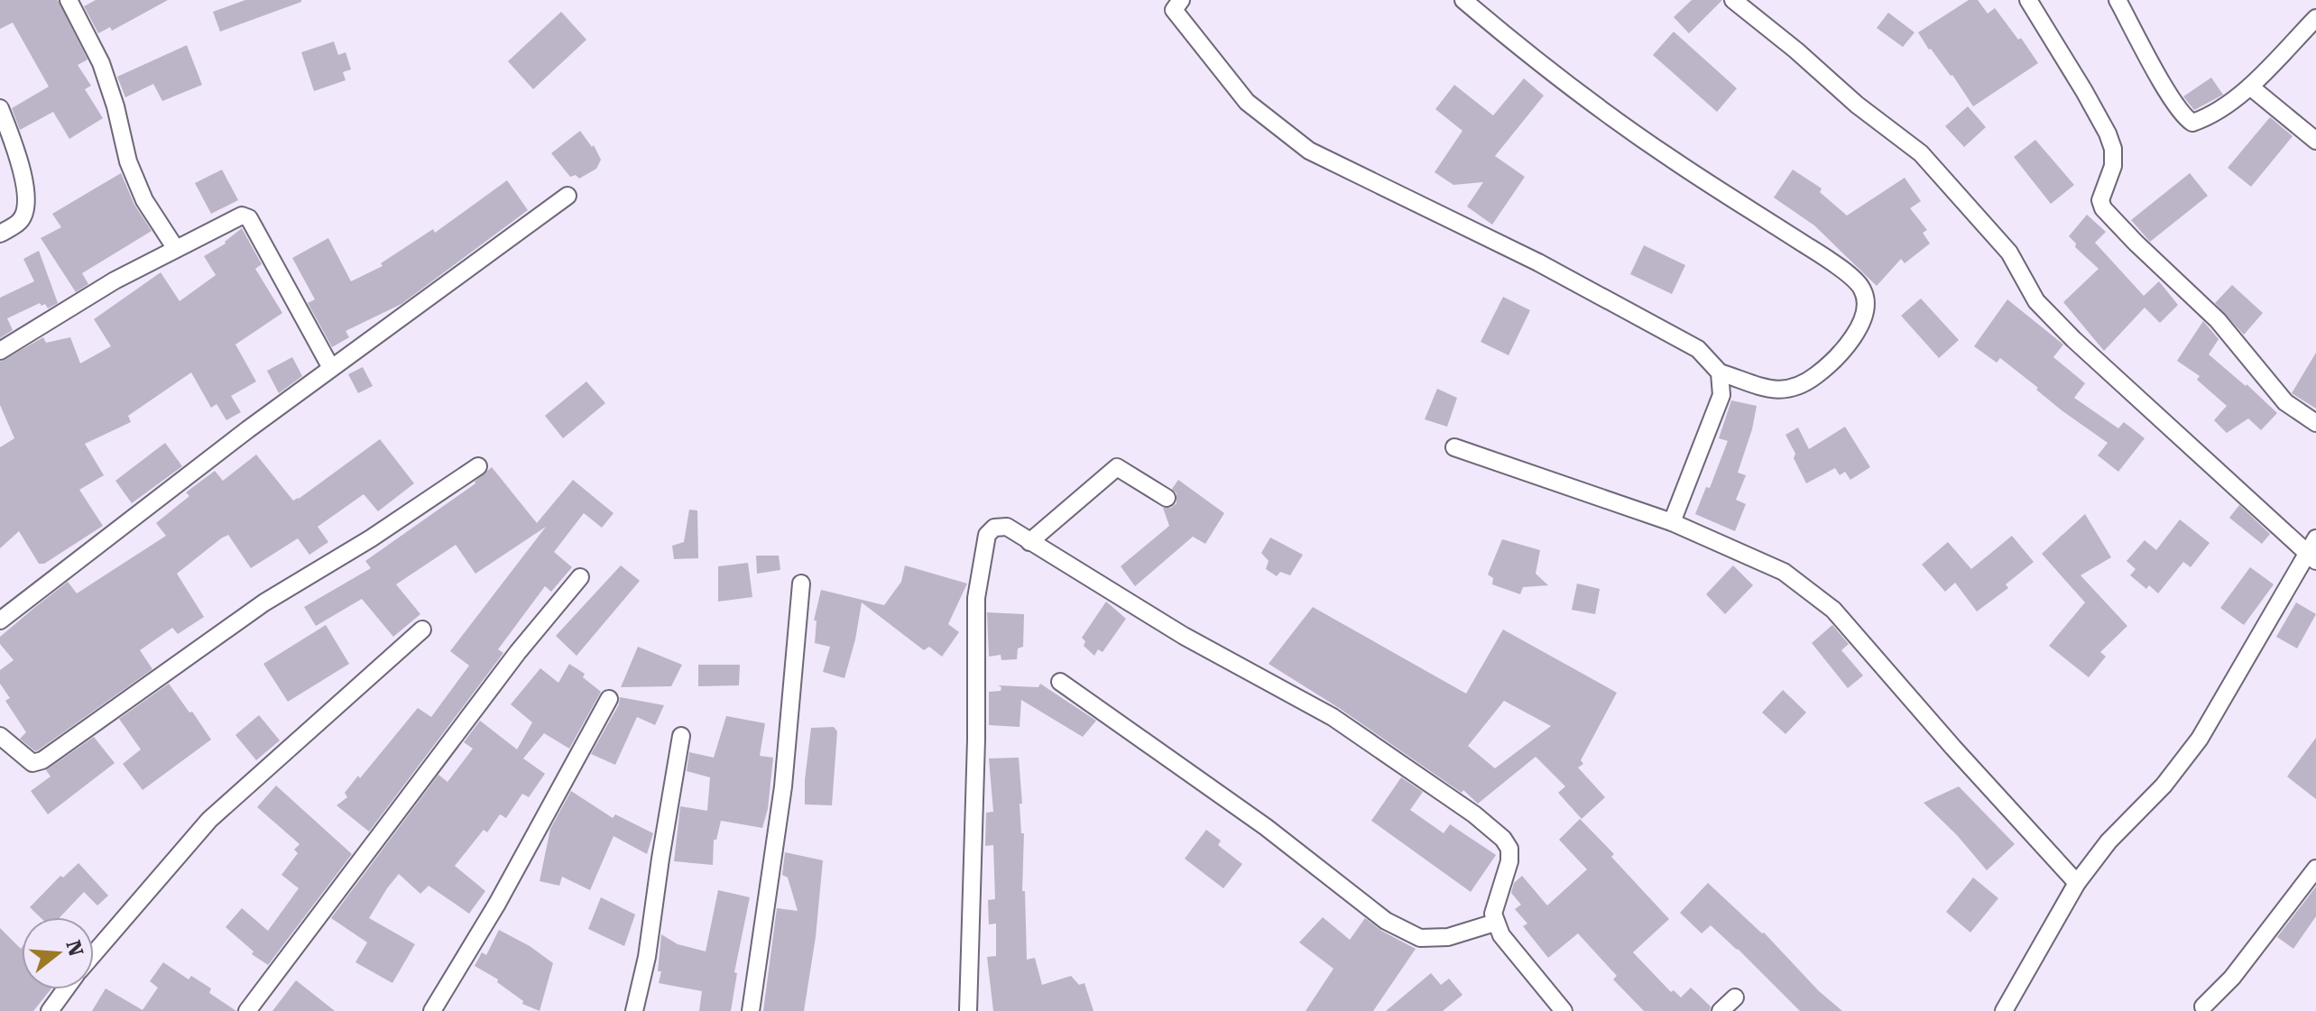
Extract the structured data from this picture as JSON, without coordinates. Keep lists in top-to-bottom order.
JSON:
{
  "north": "right"
}
